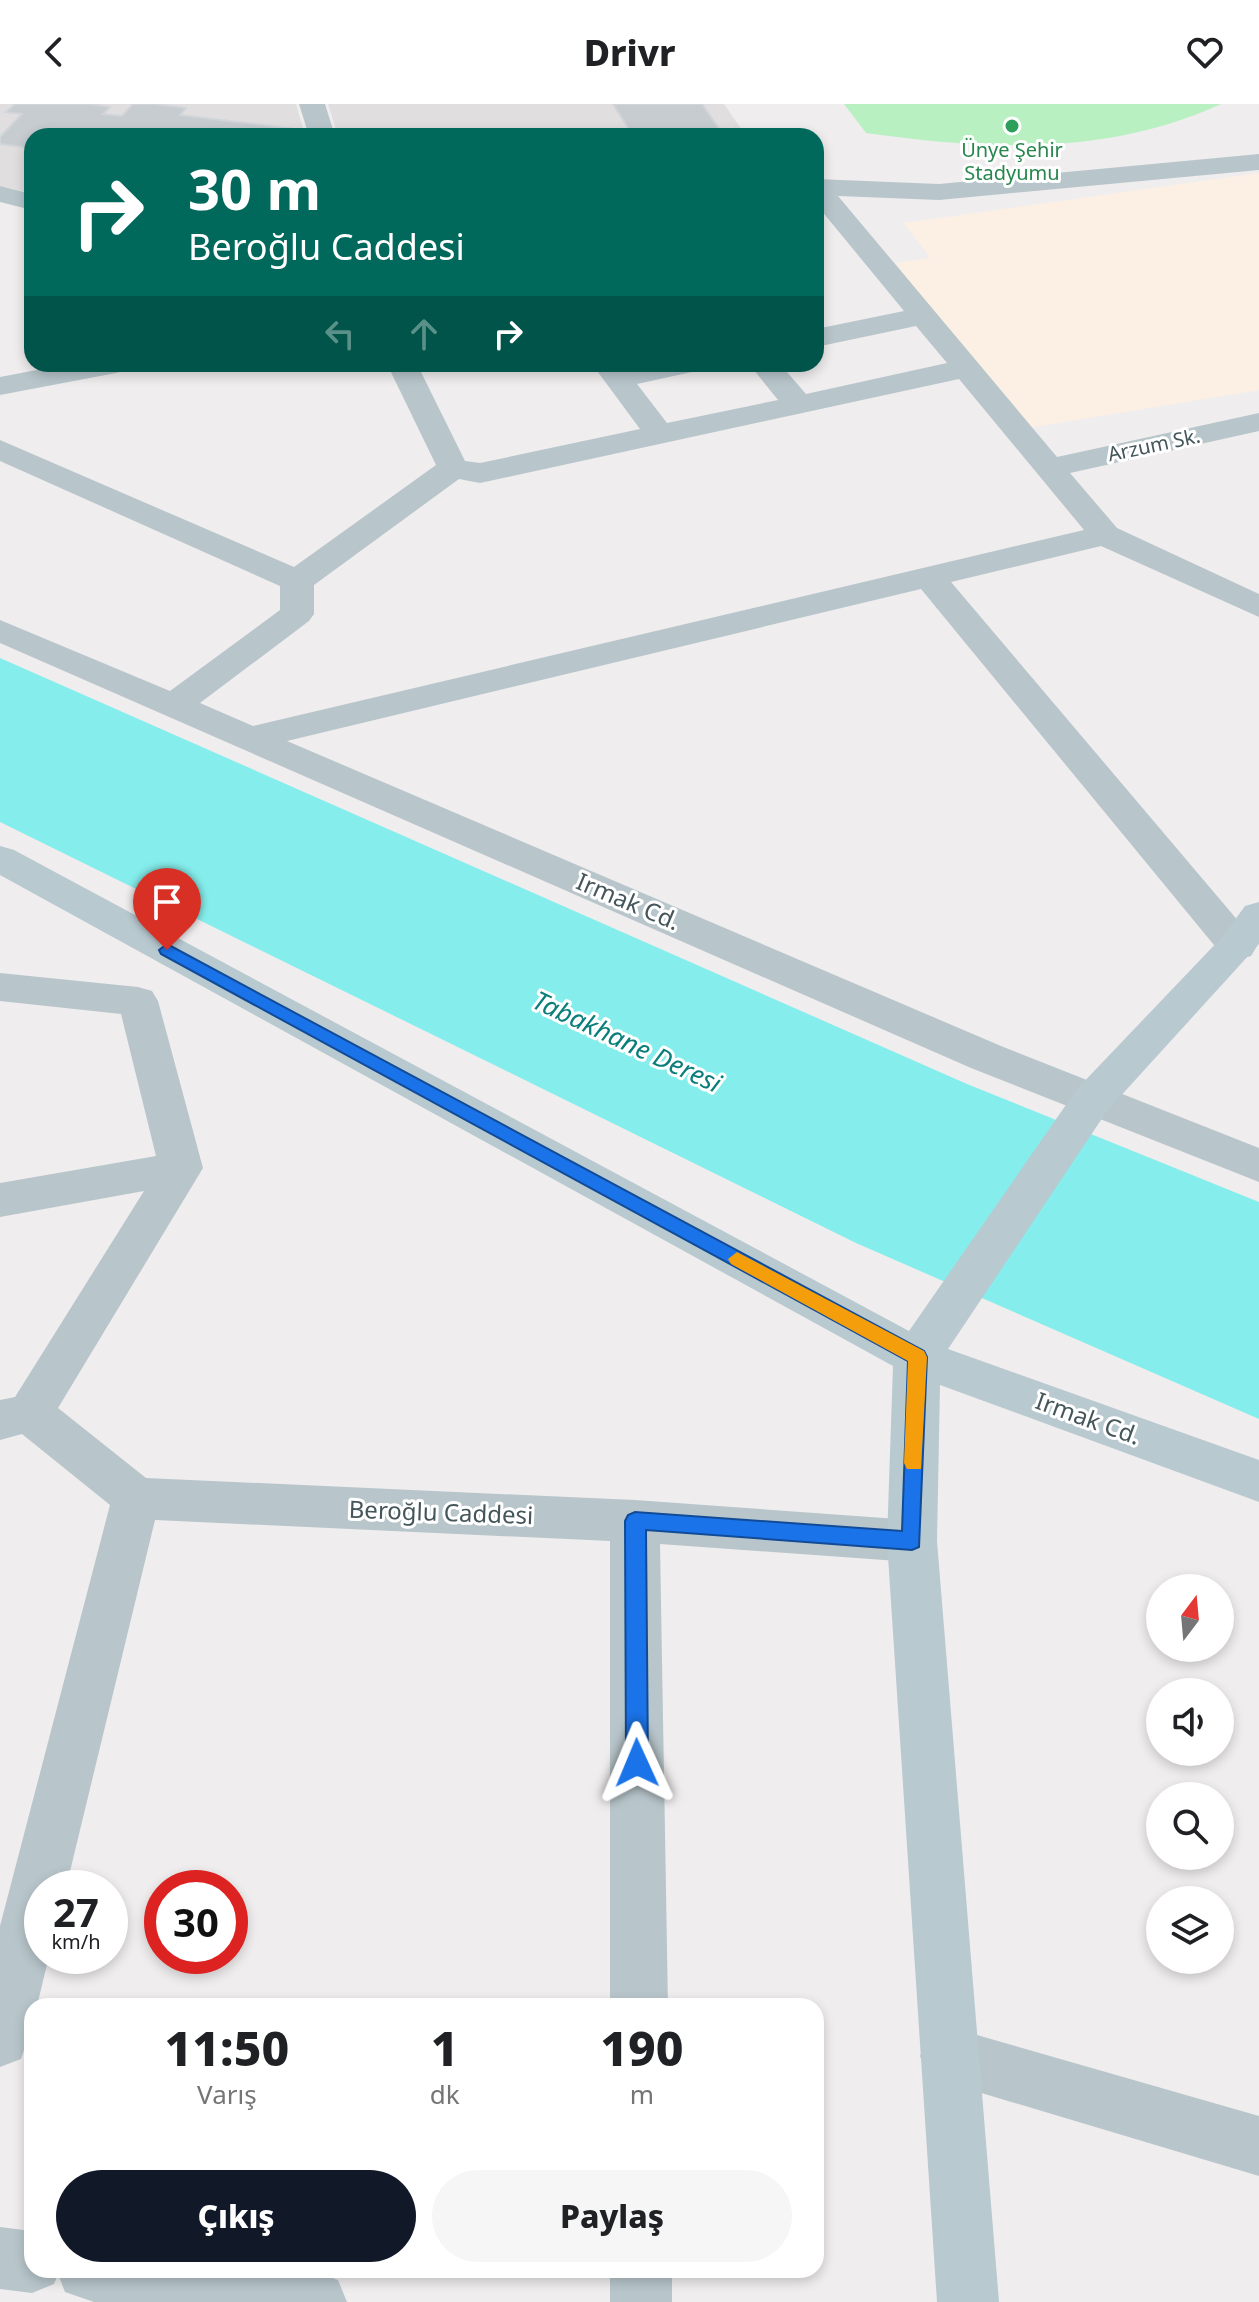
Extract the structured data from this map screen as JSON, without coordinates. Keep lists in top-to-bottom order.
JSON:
{
  "streets": {
    "street": ["Arzum Sk.", "Irmak Cd.", "Beroğlu Caddesi"]
  },
  "water": ["Tabakhane Deresi"],
  "places": ["Ünye Şehir Stadyumu"],
  "north": "top",
  "page": {
    "header": "Drivr",
    "turn": ["30 m", "Beroğlu Caddesi"],
    "speed": "27 km/h",
    "limit": "30",
    "eta": [
      "11:50",
      "Varış",
      "1",
      "dk",
      "190",
      "m"
    ],
    "buttons": ["Çıkış", "Paylaş"]
  }
}
